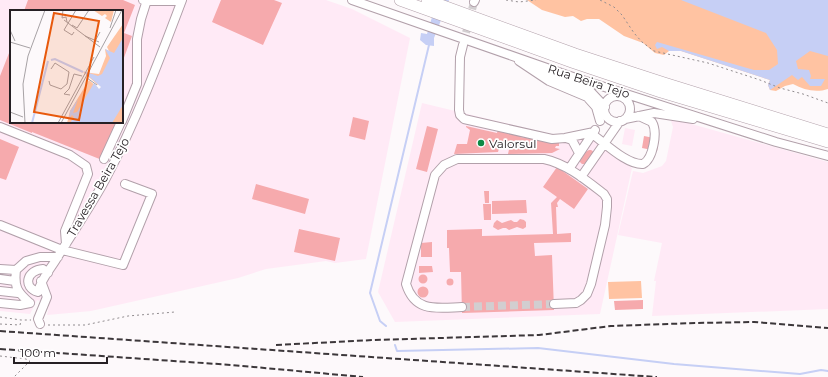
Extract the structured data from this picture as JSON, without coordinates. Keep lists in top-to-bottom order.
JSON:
{
  "streets": {
    "street": ["Rua Beira Tejo", "Travessa Beira Tejo"]
  },
  "places": ["Valorsul"],
  "scale_bar": "100 m"
}
